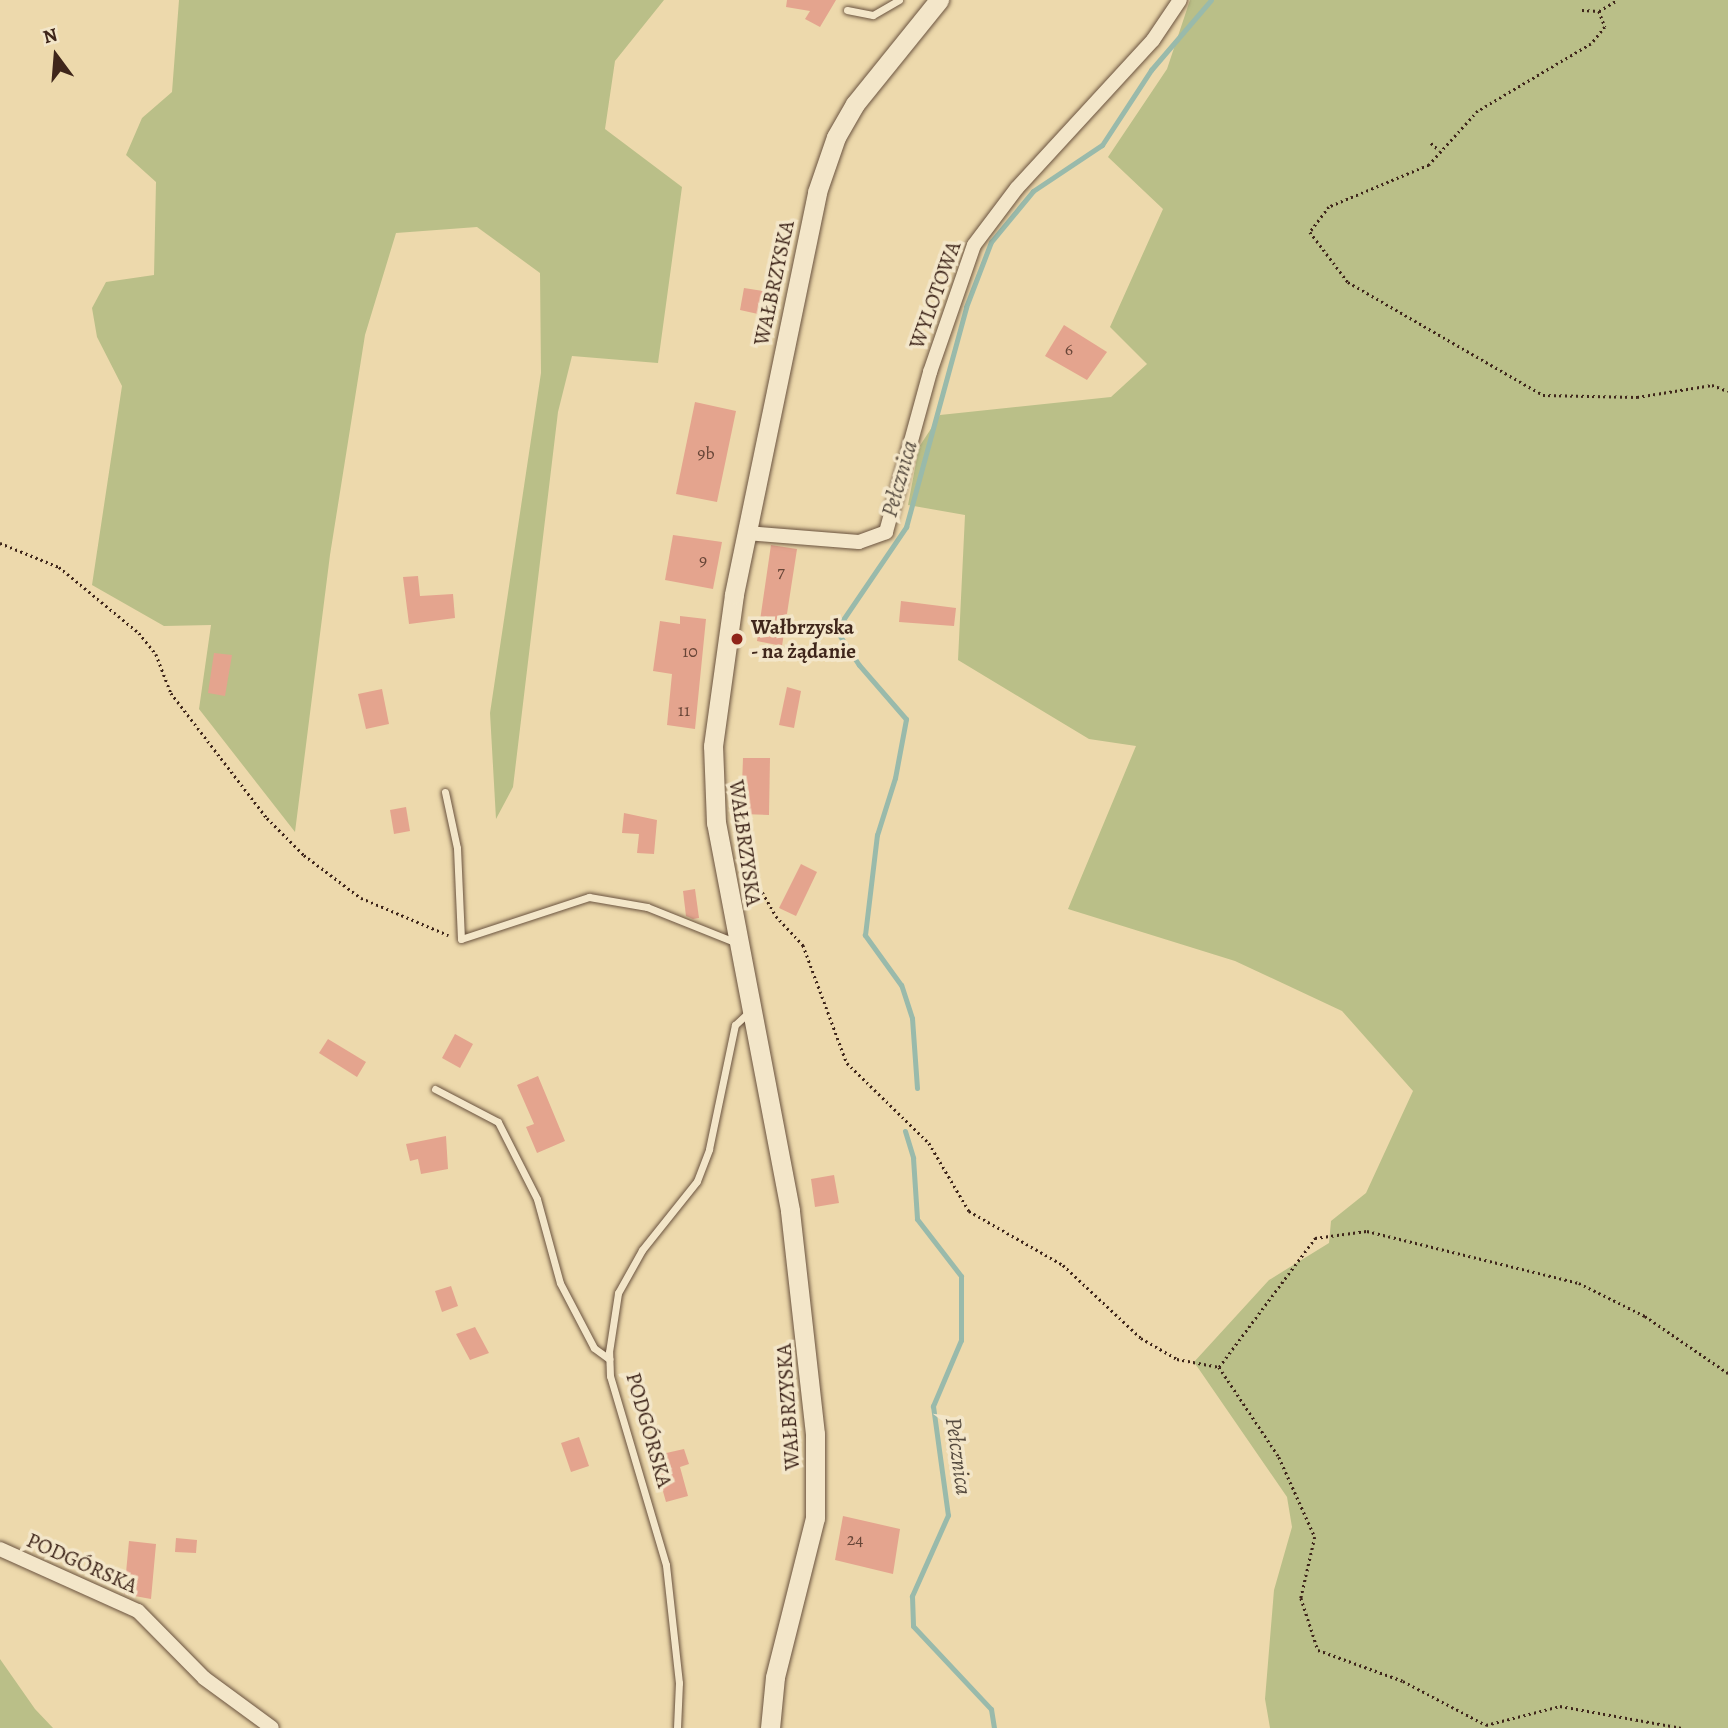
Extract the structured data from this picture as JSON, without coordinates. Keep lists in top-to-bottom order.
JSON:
{
  "streets": {
    "main road": ["WAŁBRZYSKA"],
    "street": ["WYLOTOWA", "PODGÓRSKA"]
  },
  "crossings": [
    ["WAŁBRZYSKA", "WYLOTOWA"],
    ["WAŁBRZYSKA", "PODGÓRSKA"]
  ],
  "water": ["Pełcznica"],
  "places": ["Wałbrzyska - na żądanie"],
  "house_numbers": [
    "6",
    "9b",
    "9",
    "7",
    "10",
    "11",
    "24"
  ],
  "north": "top"
}
